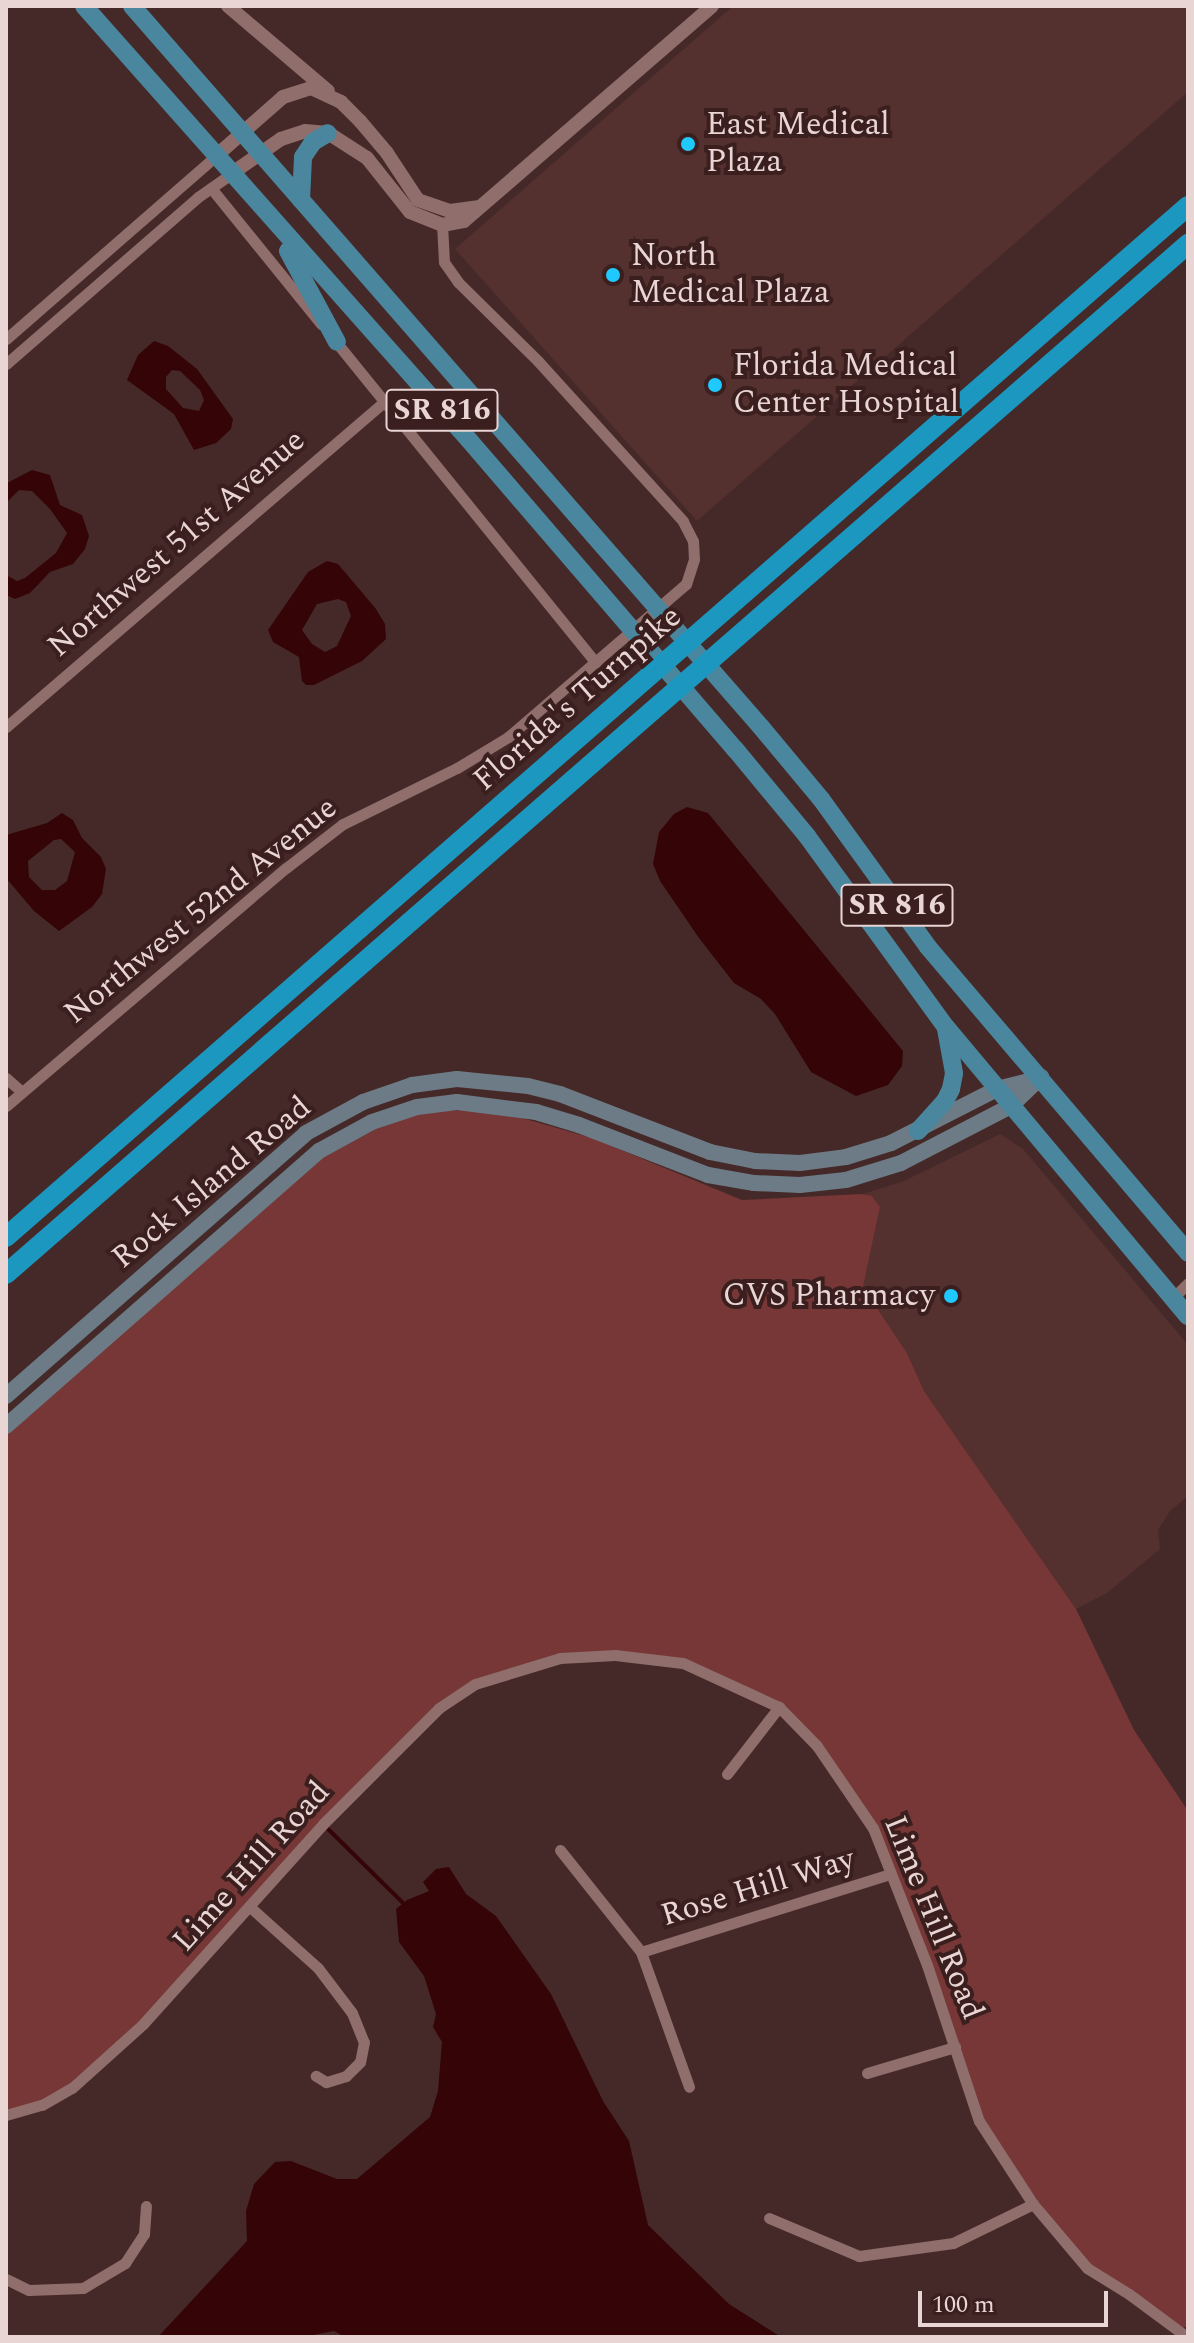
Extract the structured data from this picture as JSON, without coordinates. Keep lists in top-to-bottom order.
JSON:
{
  "streets": {
    "highway": ["Florida's Turnpike"],
    "main road": ["SR 816", "Rock Island Road"],
    "street": [
      "Northwest 51st Avenue",
      "Northwest 52nd Avenue",
      "Lime Hill Road",
      "Rose Hill Way"
    ]
  },
  "crossings": [
    ["SR 816", "Rock Island Road"],
    ["Lime Hill Road", "Rose Hill Way"]
  ],
  "places": [
    "East Medical Plaza",
    "North Medical Plaza",
    "Florida Medical Center Hospital",
    "CVS Pharmacy"
  ],
  "scale_bar": "100 m"
}
